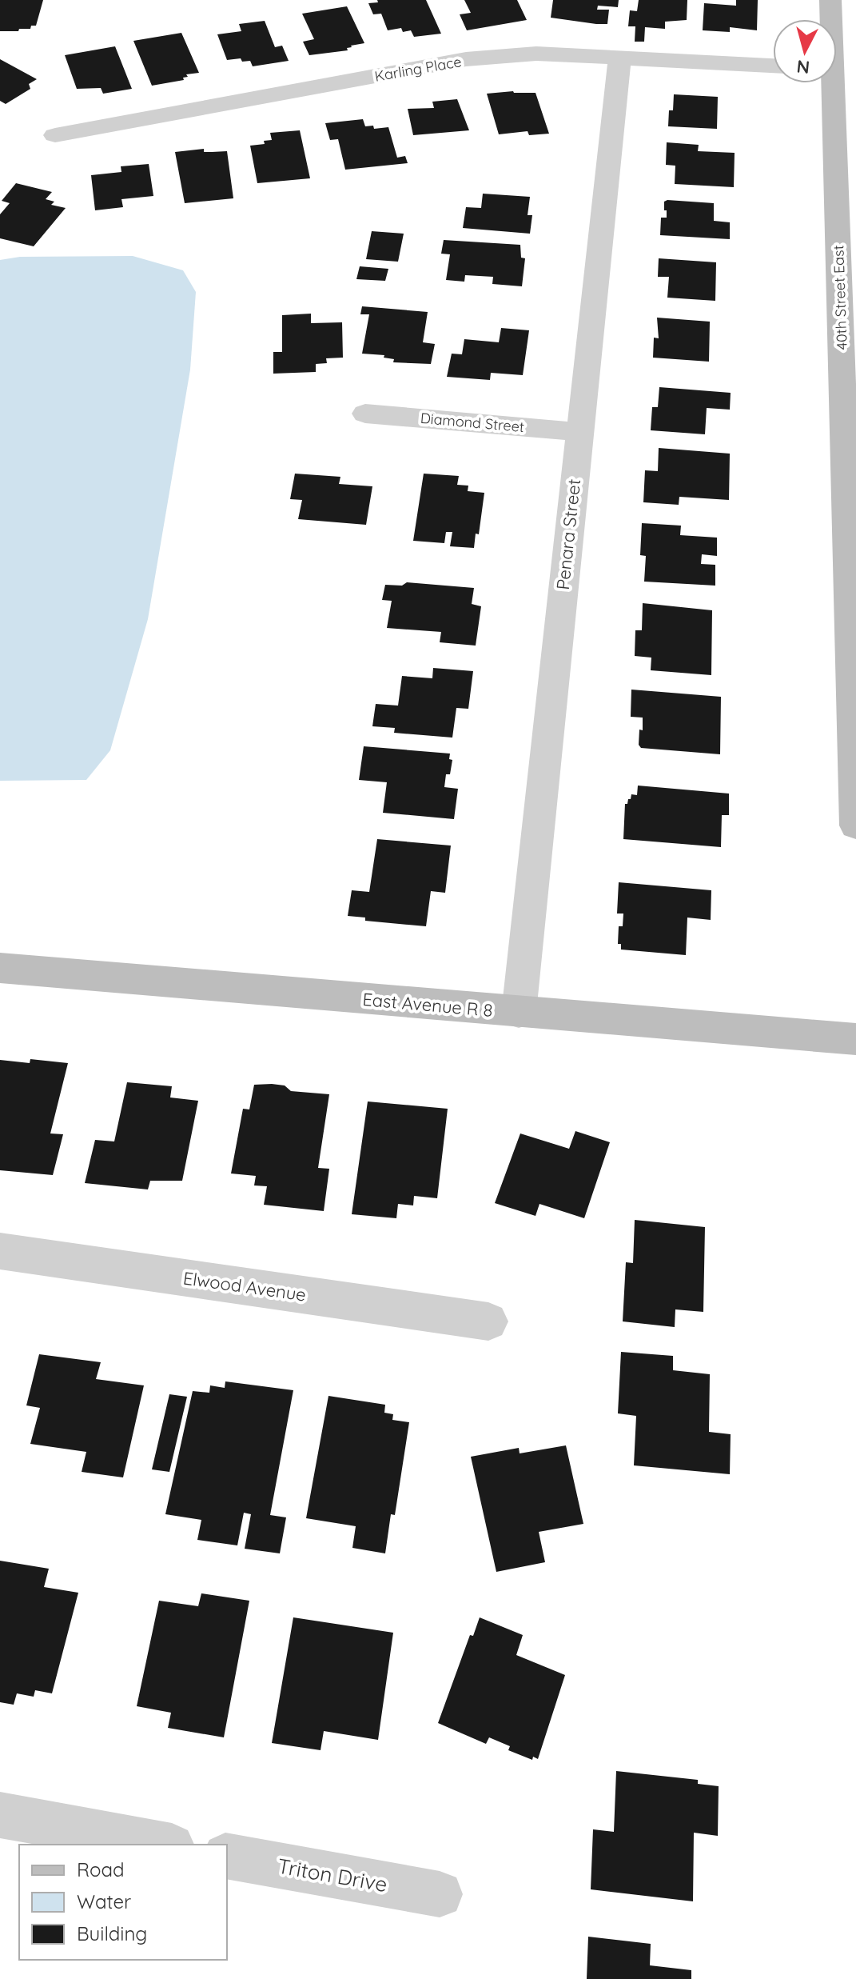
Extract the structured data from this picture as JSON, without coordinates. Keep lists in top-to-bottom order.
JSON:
{
  "streets": {
    "main road": ["40th Street East", "East Avenue R 8"],
    "street": [
      "Karling Place",
      "Diamond Street",
      "Penara Street",
      "Elwood Avenue",
      "Triton Drive"
    ]
  },
  "crossings": [
    ["Karling Place", "Penara Street"],
    ["Diamond Street", "Penara Street"],
    ["Penara Street", "East Avenue R 8"]
  ],
  "legend": ["Road", "Water", "Building"],
  "north": "bottom"
}
